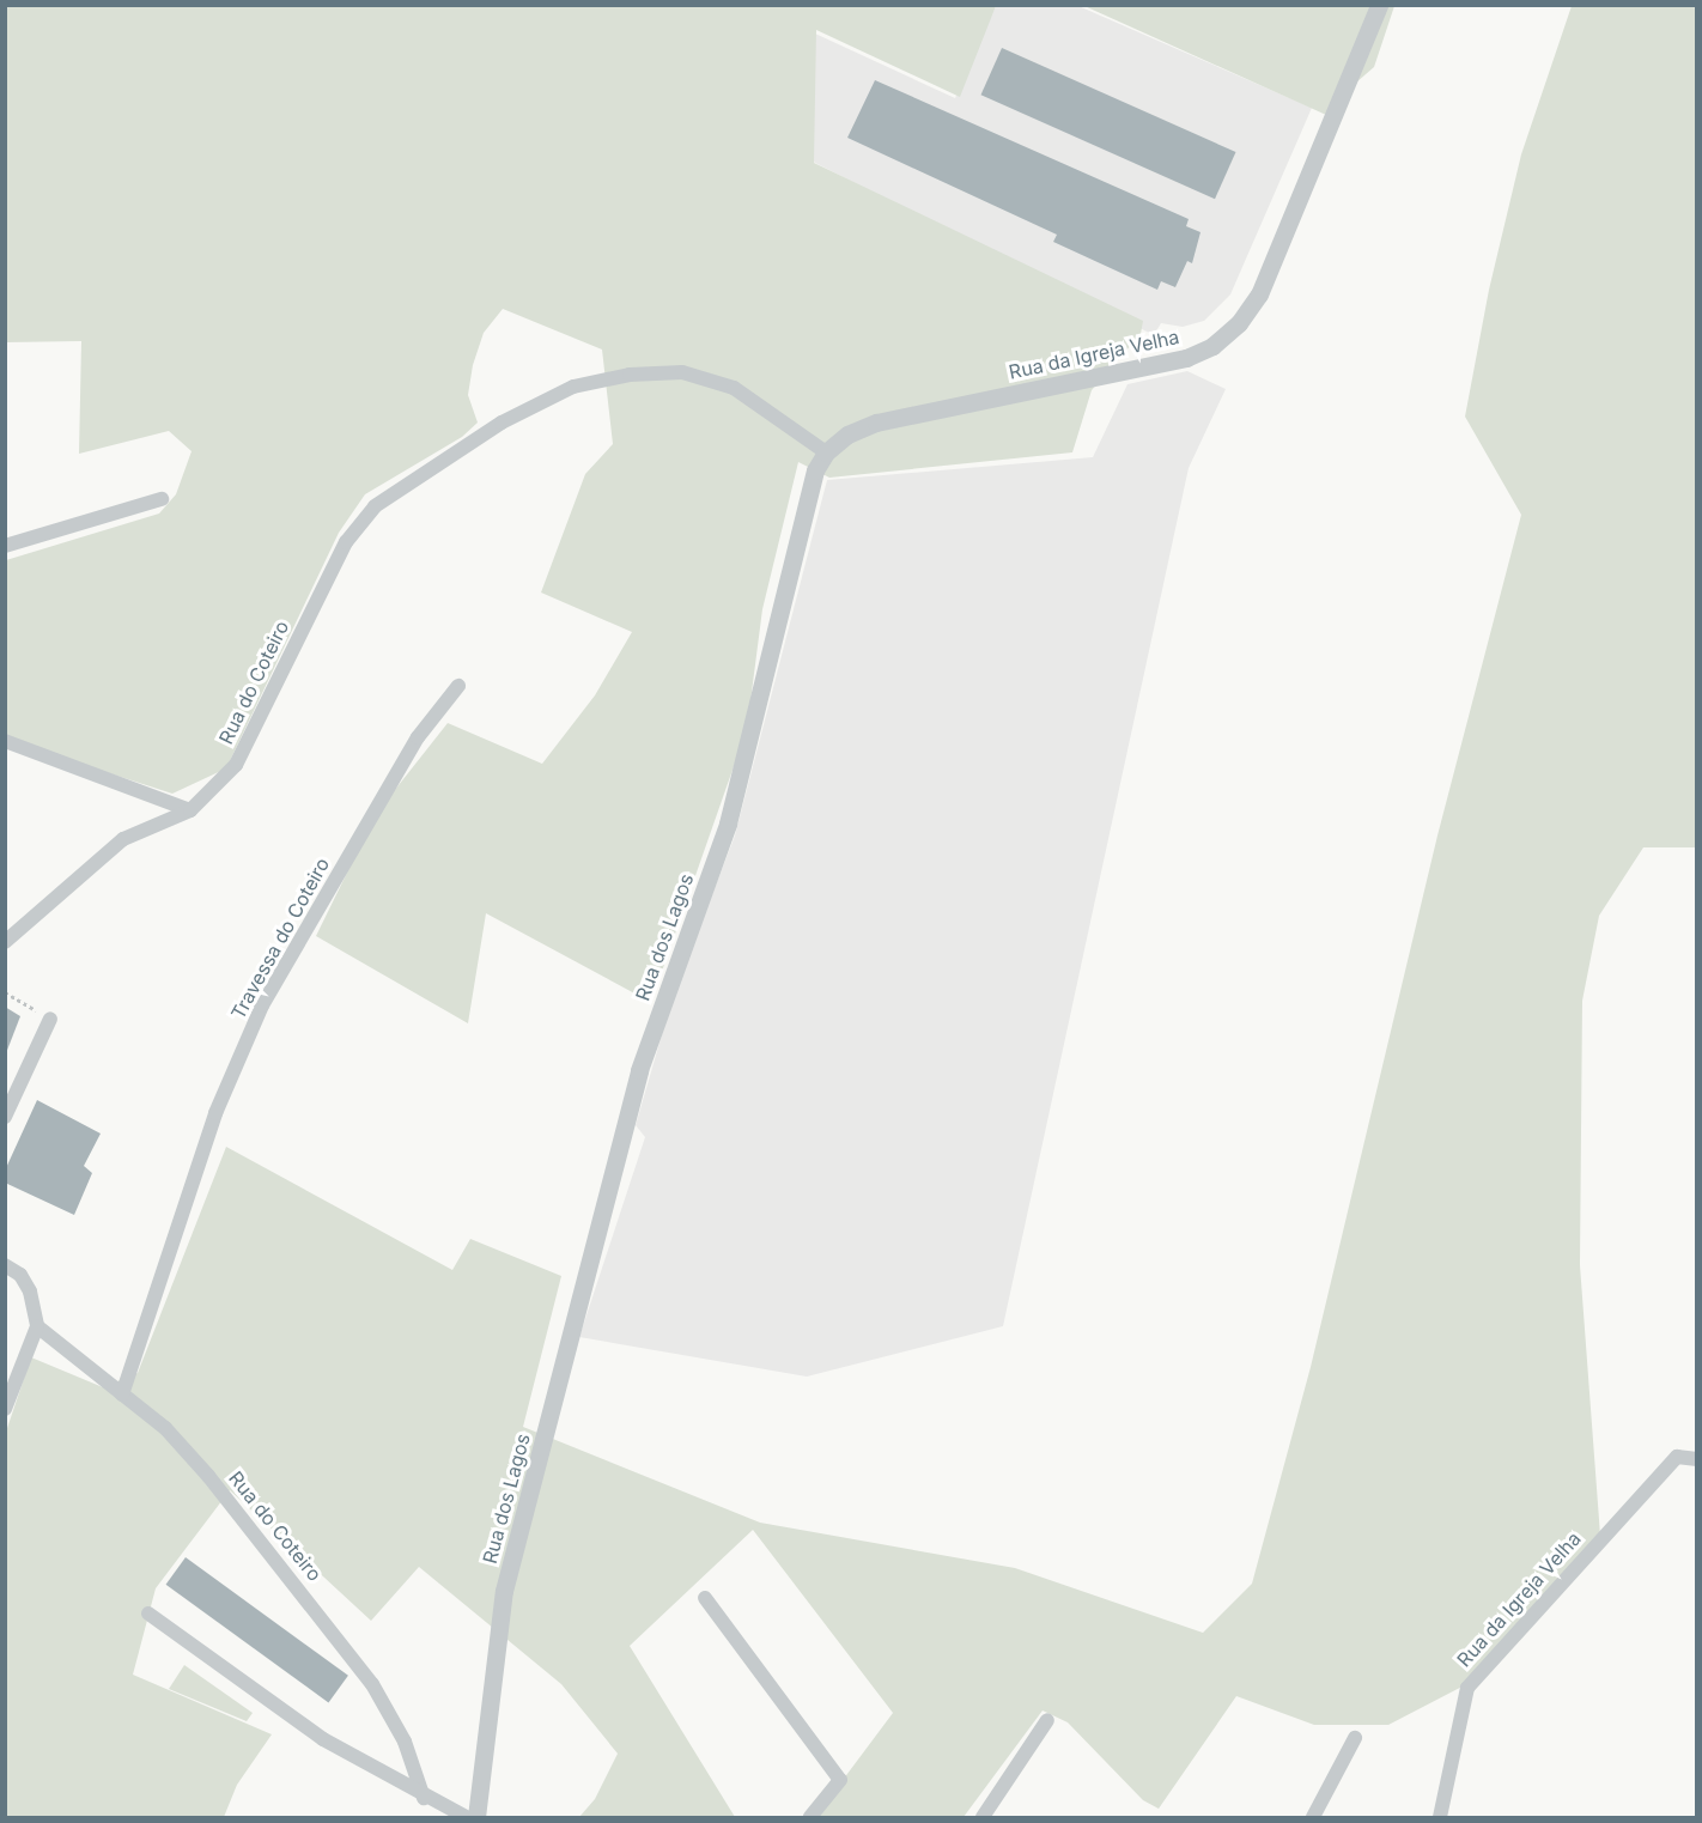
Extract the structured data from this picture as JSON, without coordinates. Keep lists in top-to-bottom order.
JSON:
{
  "streets": {
    "street": [
      "Rua da Igreja Velha",
      "Rua do Coteiro",
      "Rua dos Lagos",
      "Travessa do Coteiro"
    ]
  },
  "crossings": [
    ["Rua da Igreja Velha", "Rua do Coteiro"],
    ["Rua da Igreja Velha", "Rua dos Lagos"],
    ["Rua do Coteiro", "Rua dos Lagos"],
    ["Rua do Coteiro", "Travessa do Coteiro"]
  ]
}
